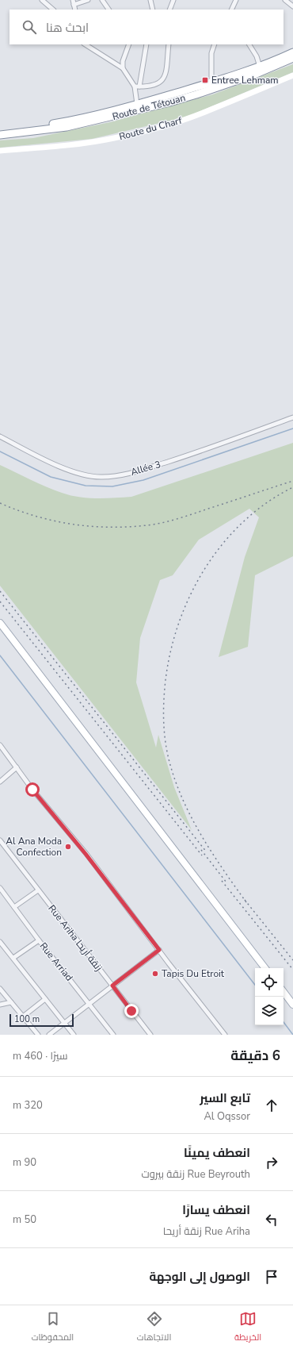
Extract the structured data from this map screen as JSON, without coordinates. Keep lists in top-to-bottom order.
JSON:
{
  "streets": {
    "highway": ["Route de Tétouan"],
    "street": [
      "Route du Charf",
      "Allée 3",
      "Rue Ariha زنقة أريحا",
      "Rue Arriad"
    ]
  },
  "places": {
    "transit": ["Entree Lehmam"],
    "other": ["Al Ana Moda Confection", "Tapis Du Etroit"]
  },
  "scale_bar": "100 m",
  "page": {
    "search": "ابحث هنا",
    "scale": "100 m",
    "heading": ["6 دقيقة", "سيرًا · 460 m"],
    "list": [
      ["تابع السير", "Al Oqssor", "320 m"],
      ["انعطف يمينًا", "Rue Beyrouth زنقة بيروت", "90 m"],
      ["انعطف يسارًا", "Rue Ariha زنقة أريحا", "50 m"],
      "الوصول إلى الوجهة"
    ],
    "nav": ["الخريطة", "الاتجاهات", "المحفوظات"]
  }
}
